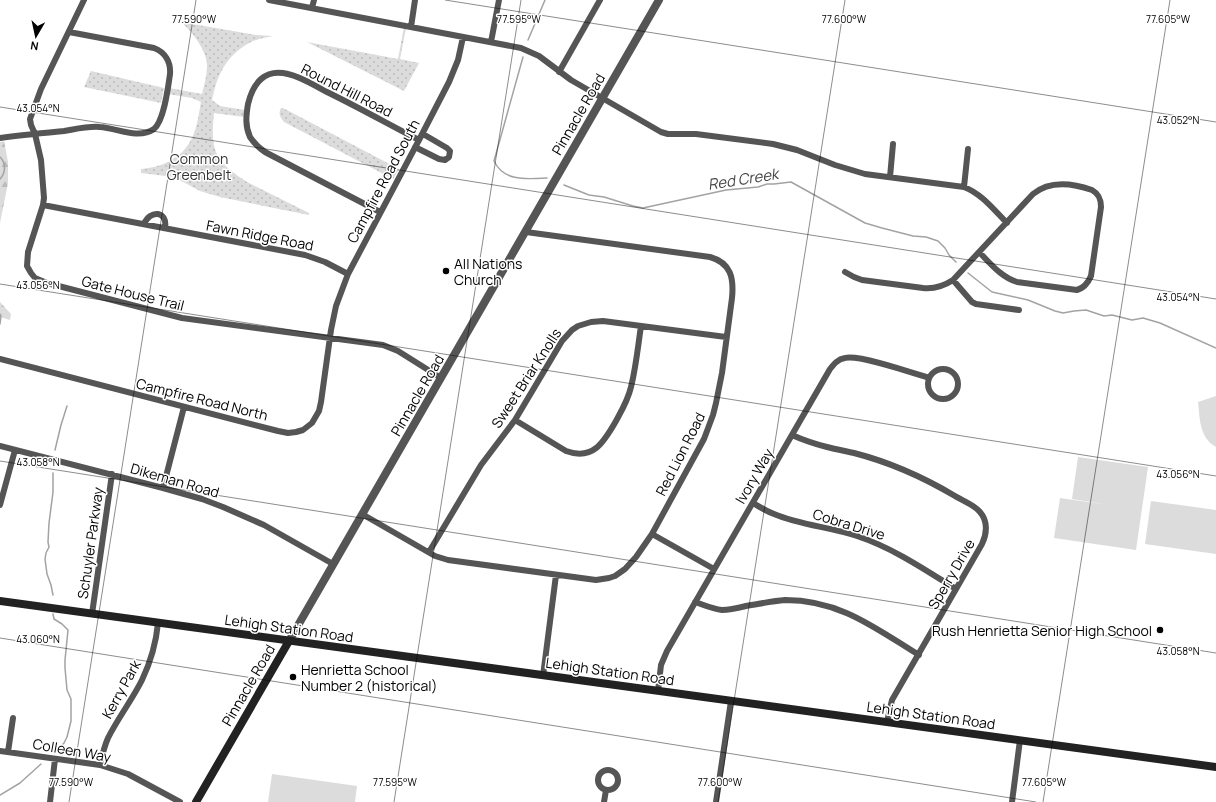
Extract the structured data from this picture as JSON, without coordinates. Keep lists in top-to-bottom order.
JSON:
{
  "streets": {
    "main road": ["Pinnacle Road", "Lehigh Station Road"],
    "street": [
      "Round Hill Road",
      "Campfire Road South",
      "Fawn Ridge Road",
      "Gate House Trail",
      "Sweet Briar Knolls",
      "Campfire Road North",
      "Red Lion Road",
      "Ivory Way",
      "Dikeman Road",
      "Cobra Drive",
      "Schuyler Parkway",
      "Sperry Drive",
      "Kerry Park",
      "Colleen Way"
    ]
  },
  "crossings": [
    ["Round Hill Road", "Campfire Road South"],
    ["Pinnacle Road", "Gate House Trail"],
    ["Pinnacle Road", "Red Lion Road"],
    ["Pinnacle Road", "Dikeman Road"],
    ["Pinnacle Road", "Lehigh Station Road"],
    ["Campfire Road South", "Fawn Ridge Road"],
    ["Campfire Road South", "Gate House Trail"],
    ["Campfire Road South", "Campfire Road North"],
    ["Fawn Ridge Road", "Gate House Trail"],
    ["Gate House Trail", "Campfire Road North"],
    ["Sweet Briar Knolls", "Red Lion Road"],
    ["Ivory Way", "Cobra Drive"],
    ["Ivory Way", "Sperry Drive"],
    ["Ivory Way", "Lehigh Station Road"],
    ["Dikeman Road", "Schuyler Parkway"],
    ["Cobra Drive", "Sperry Drive"],
    ["Schuyler Parkway", "Lehigh Station Road"],
    ["Sperry Drive", "Lehigh Station Road"],
    ["Lehigh Station Road", "Kerry Park"],
    ["Kerry Park", "Colleen Way"]
  ],
  "water": ["Red Creek"],
  "parks": ["Common Greenbelt"],
  "places": ["All Nations Church", "Rush Henrietta Senior High School", "Henrietta School Number 2 (historical)"],
  "north": "bottom",
  "coordinates": [
    "77.590°W",
    "77.595°W",
    "77.600°W",
    "77.605°W",
    "43.054°N",
    "43.052°N",
    "43.056°N",
    "43.058°N",
    "43.060°N"
  ]
}
